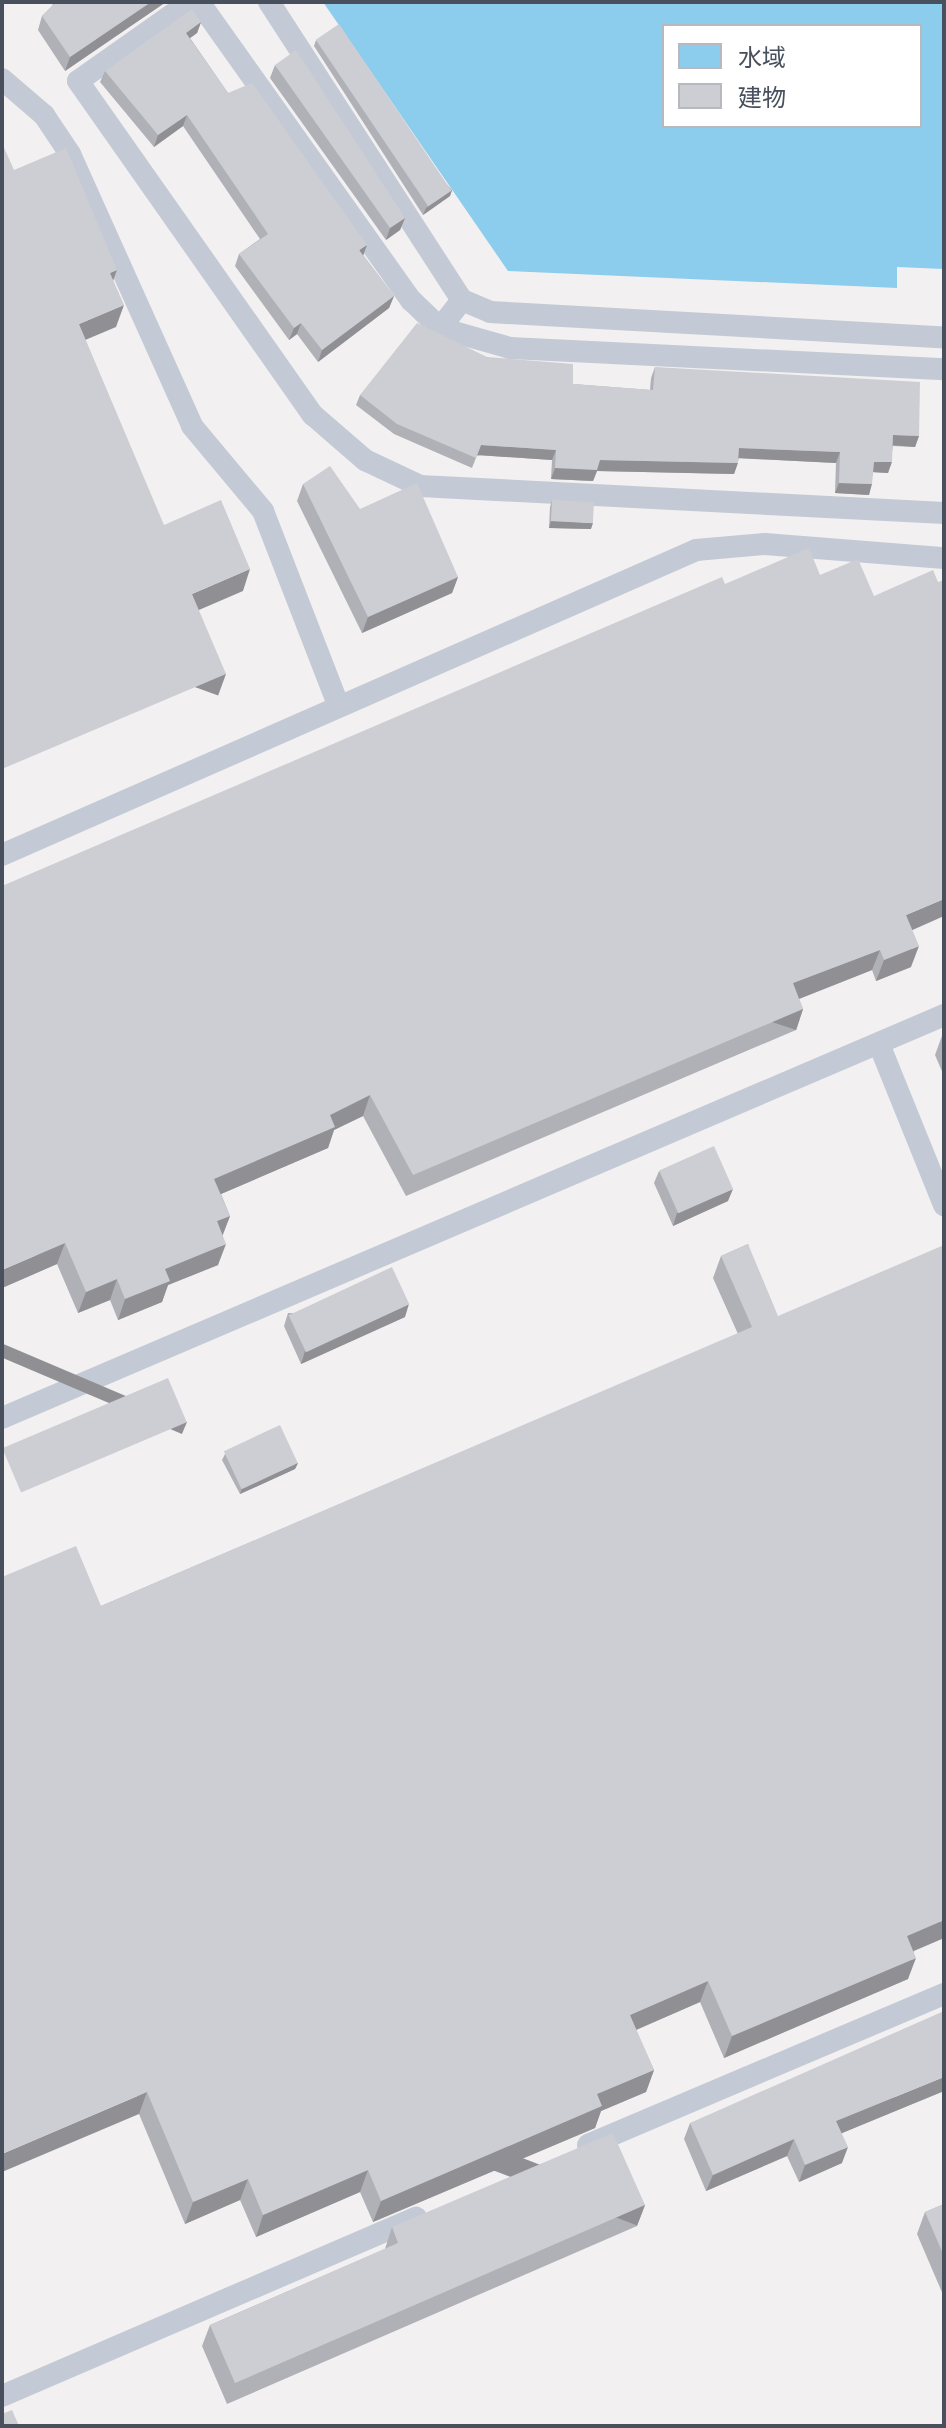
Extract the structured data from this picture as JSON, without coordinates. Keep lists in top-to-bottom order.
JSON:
{
  "legend": ["水域", "建物"]
}
